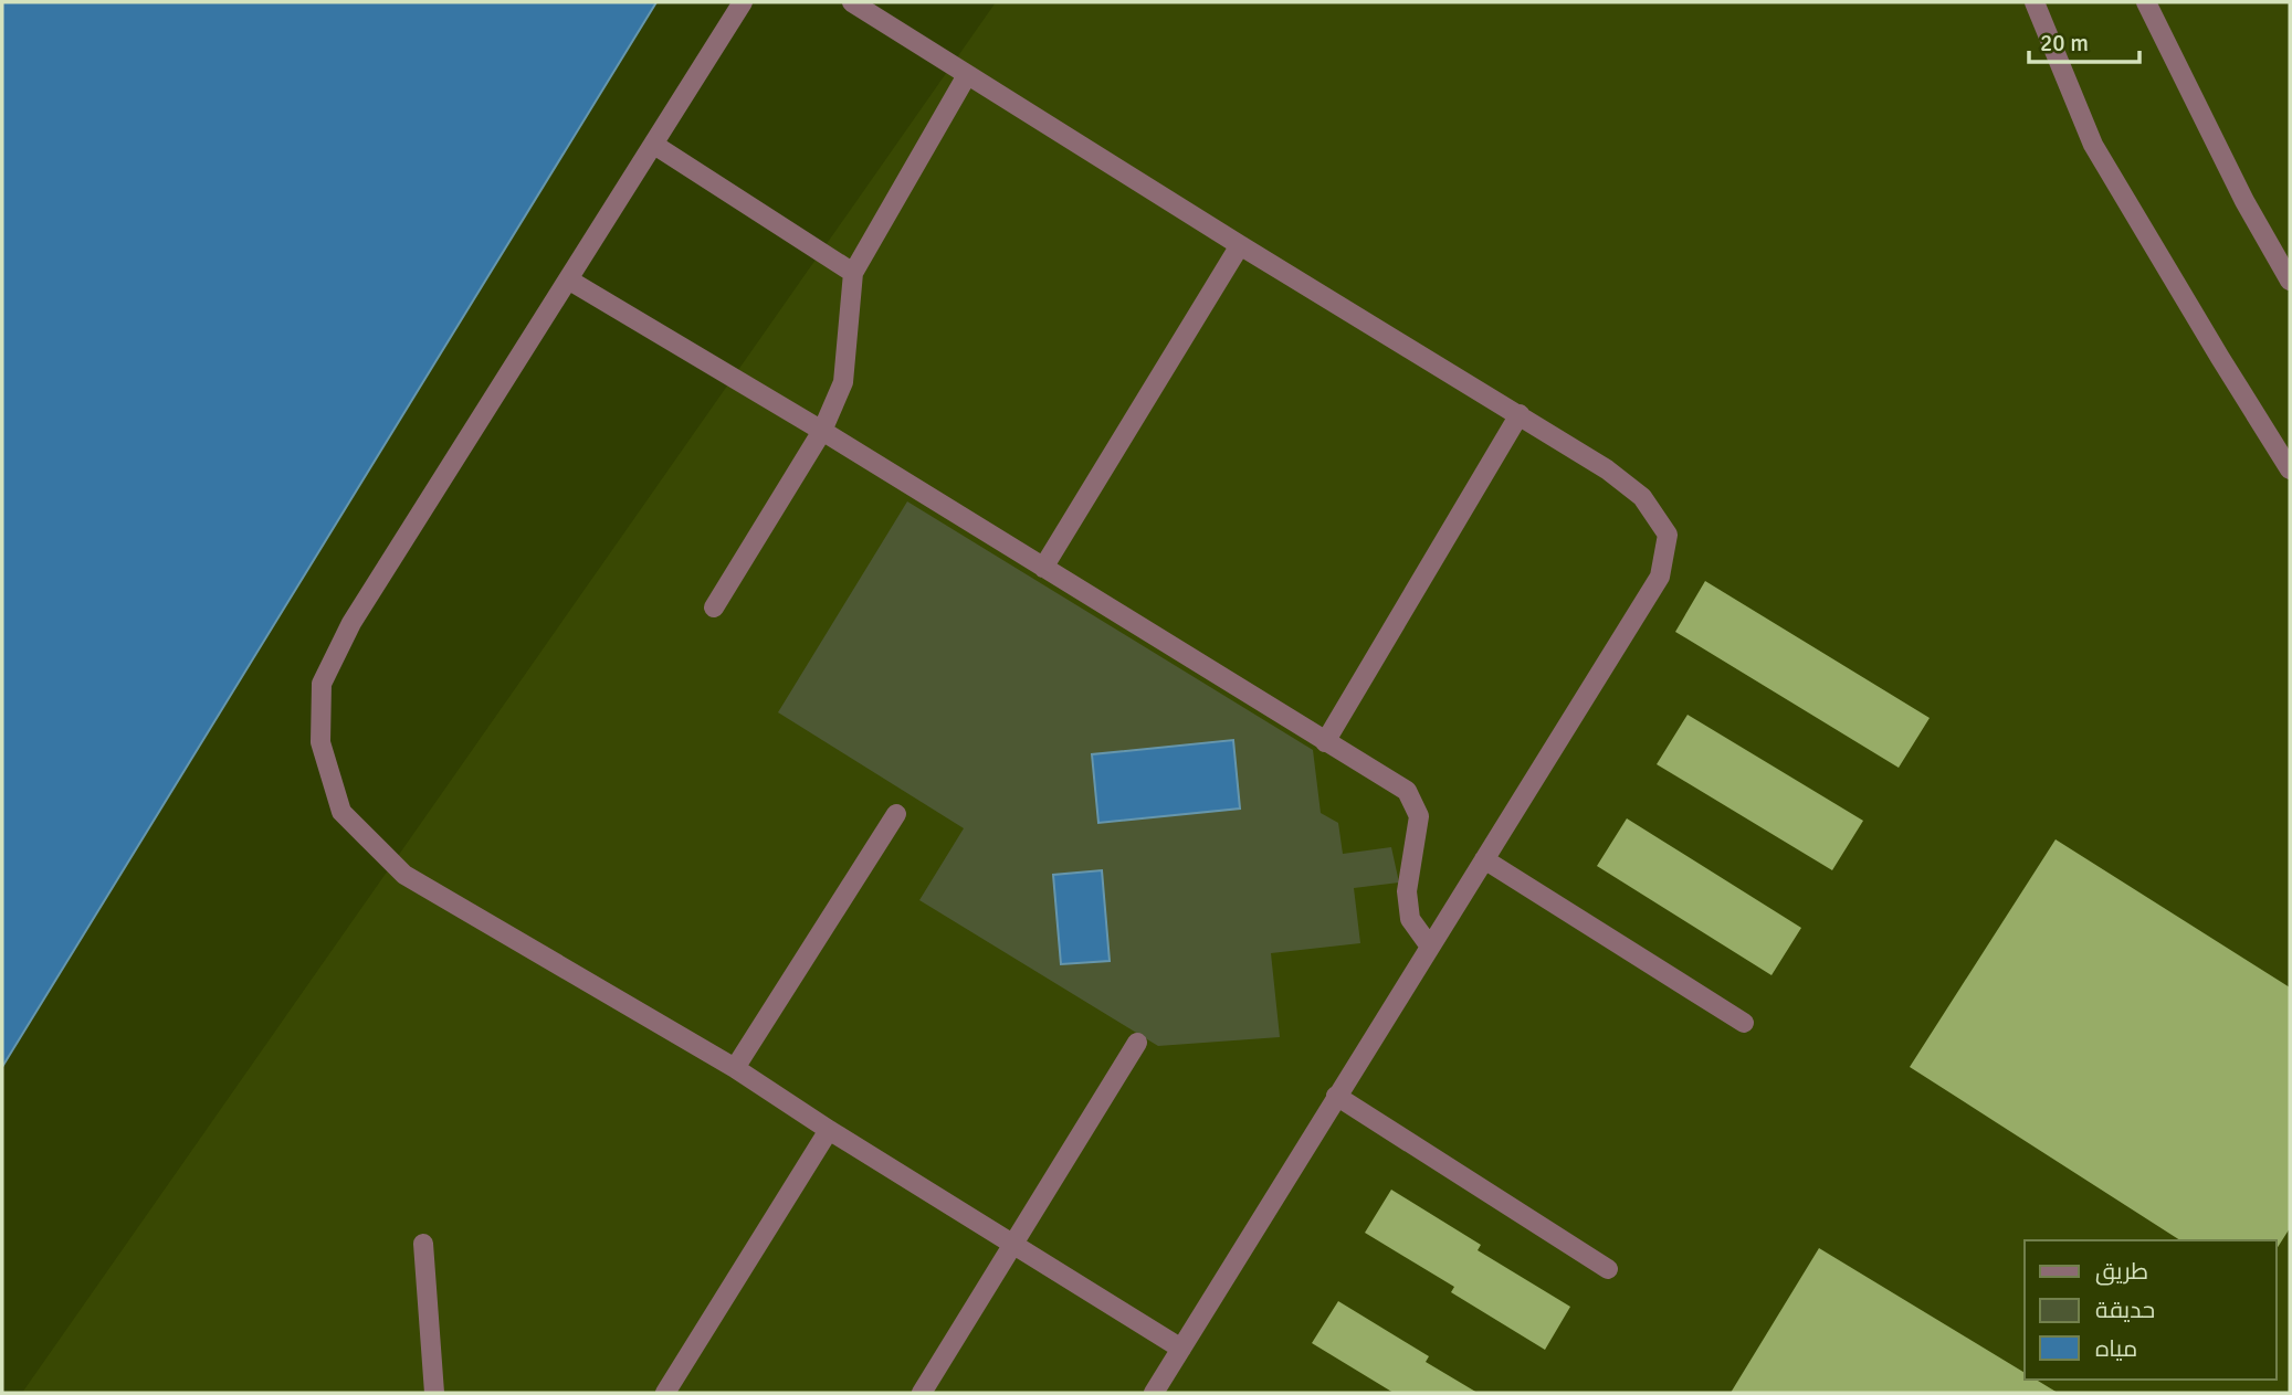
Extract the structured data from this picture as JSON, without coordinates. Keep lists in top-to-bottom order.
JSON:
{
  "legend": ["طريق", "حديقة", "مياه"],
  "scale_bar": "20 m"
}
